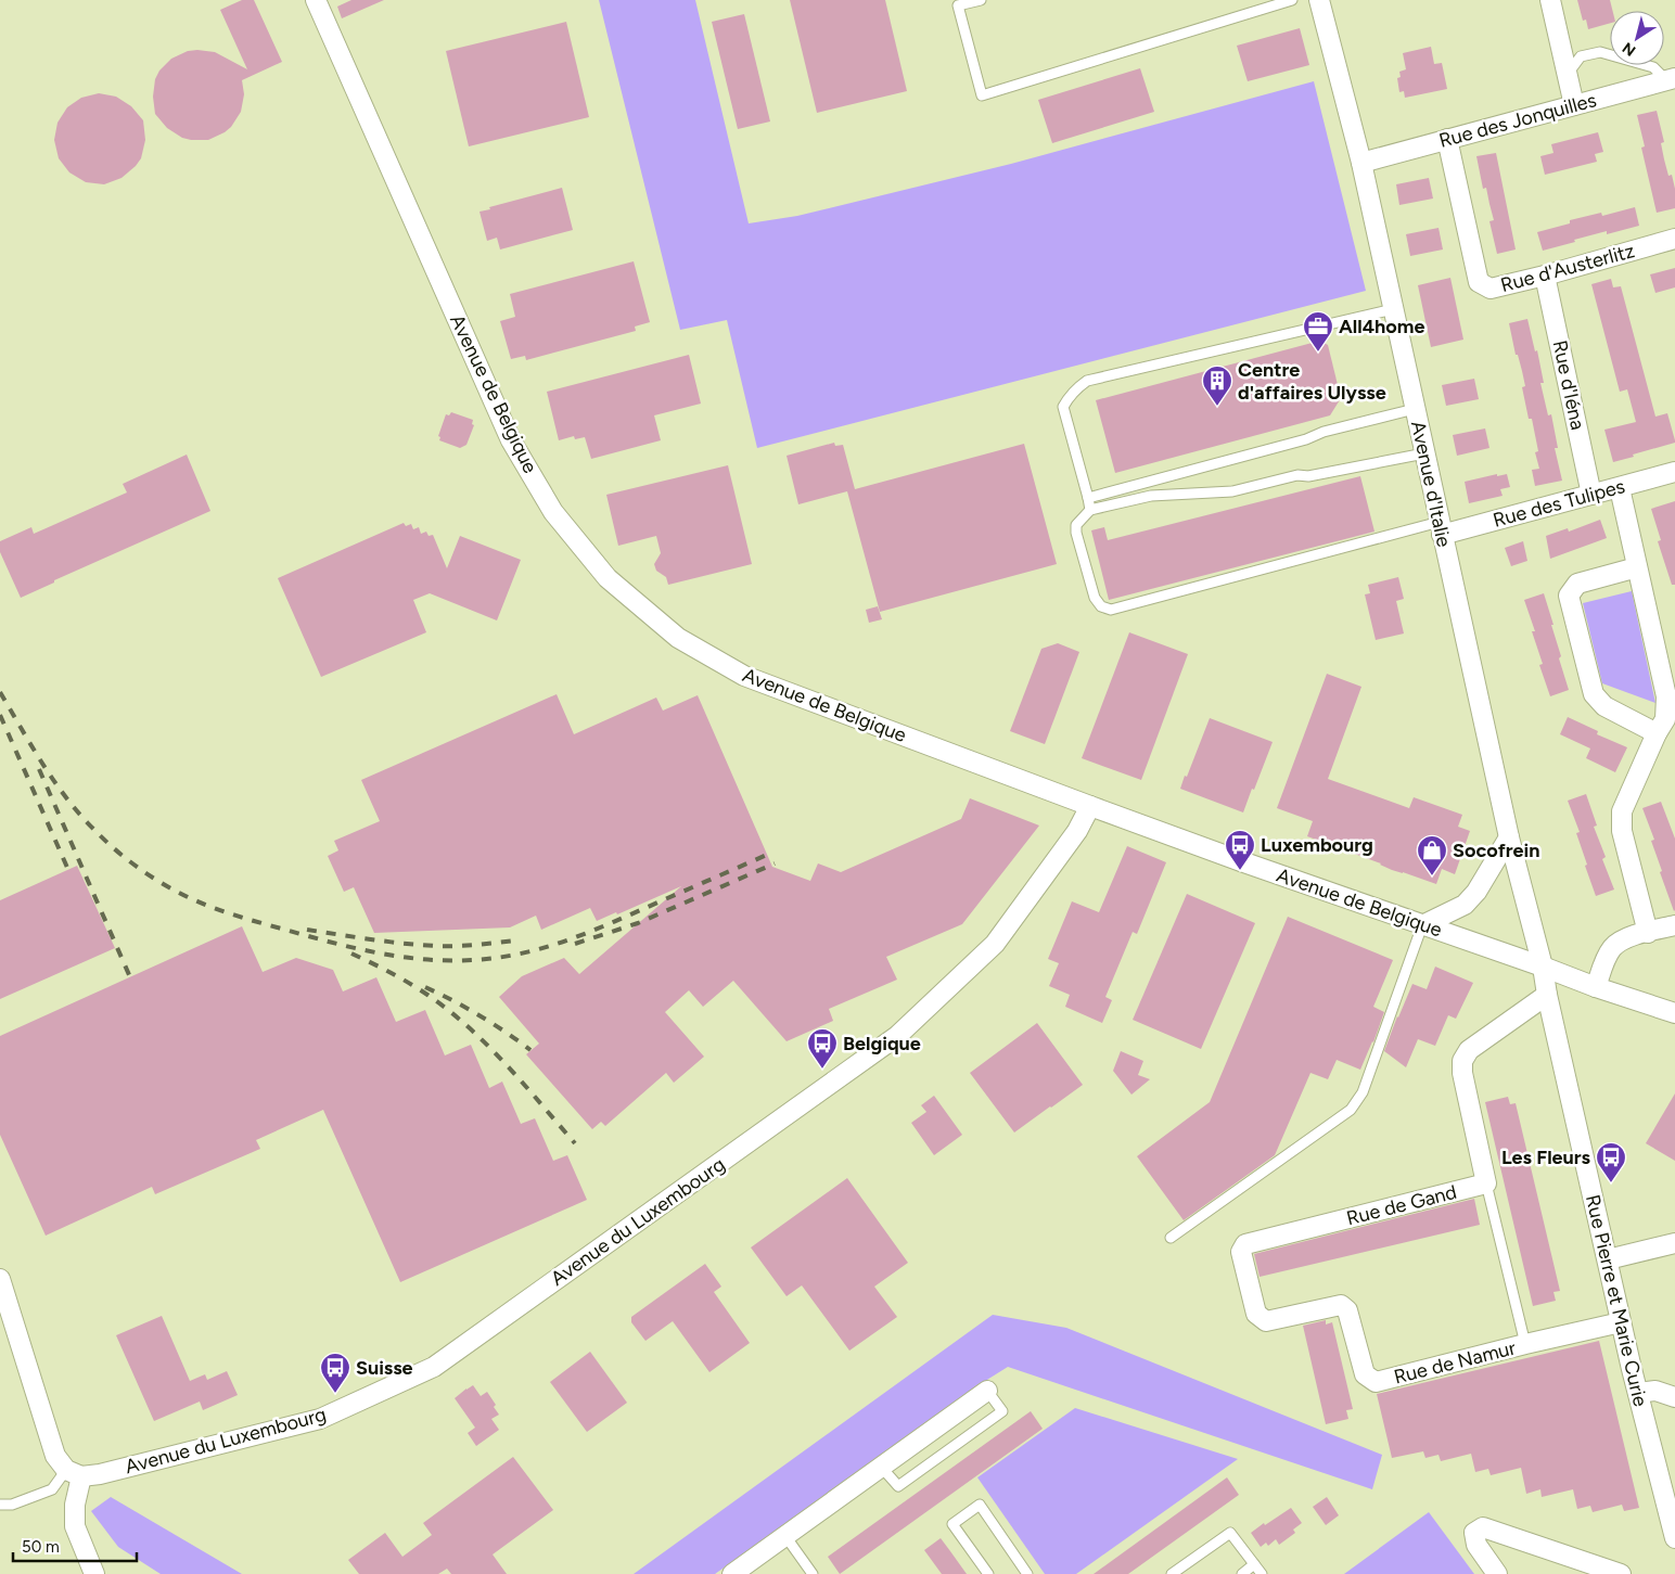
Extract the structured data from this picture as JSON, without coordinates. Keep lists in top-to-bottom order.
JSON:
{
  "streets": {
    "street": [
      "Rue des Jonquilles",
      "Rue d'Austerlitz",
      "Rue d'Iéna",
      "Avenue de Belgique",
      "Avenue d'Italie",
      "Rue des Tulipes",
      "Rue de Gand",
      "Avenue du Luxembourg",
      "Rue Pierre et Marie Curie",
      "Rue de Namur"
    ]
  },
  "crossings": [
    ["Rue des Jonquilles", "Rue d'Austerlitz"],
    ["Rue des Jonquilles", "Avenue d'Italie"],
    ["Rue d'Austerlitz", "Rue d'Iéna"],
    ["Rue d'Iéna", "Rue des Tulipes"],
    ["Avenue de Belgique", "Avenue d'Italie"],
    ["Avenue de Belgique", "Avenue du Luxembourg"],
    ["Avenue de Belgique", "Rue Pierre et Marie Curie"],
    ["Avenue d'Italie", "Rue des Tulipes"],
    ["Avenue d'Italie", "Rue Pierre et Marie Curie"],
    ["Rue de Gand", "Rue de Namur"],
    ["Rue Pierre et Marie Curie", "Rue de Namur"]
  ],
  "places": {
    "office": ["All4home"],
    "building": ["Centre d'affaires Ulysse"],
    "bus stop": [
      "Luxembourg",
      "Belgique",
      "Les Fleurs",
      "Suisse"
    ],
    "shop": ["Socofrein"]
  },
  "scale_bar": "50 m",
  "north": "bottom left"
}
